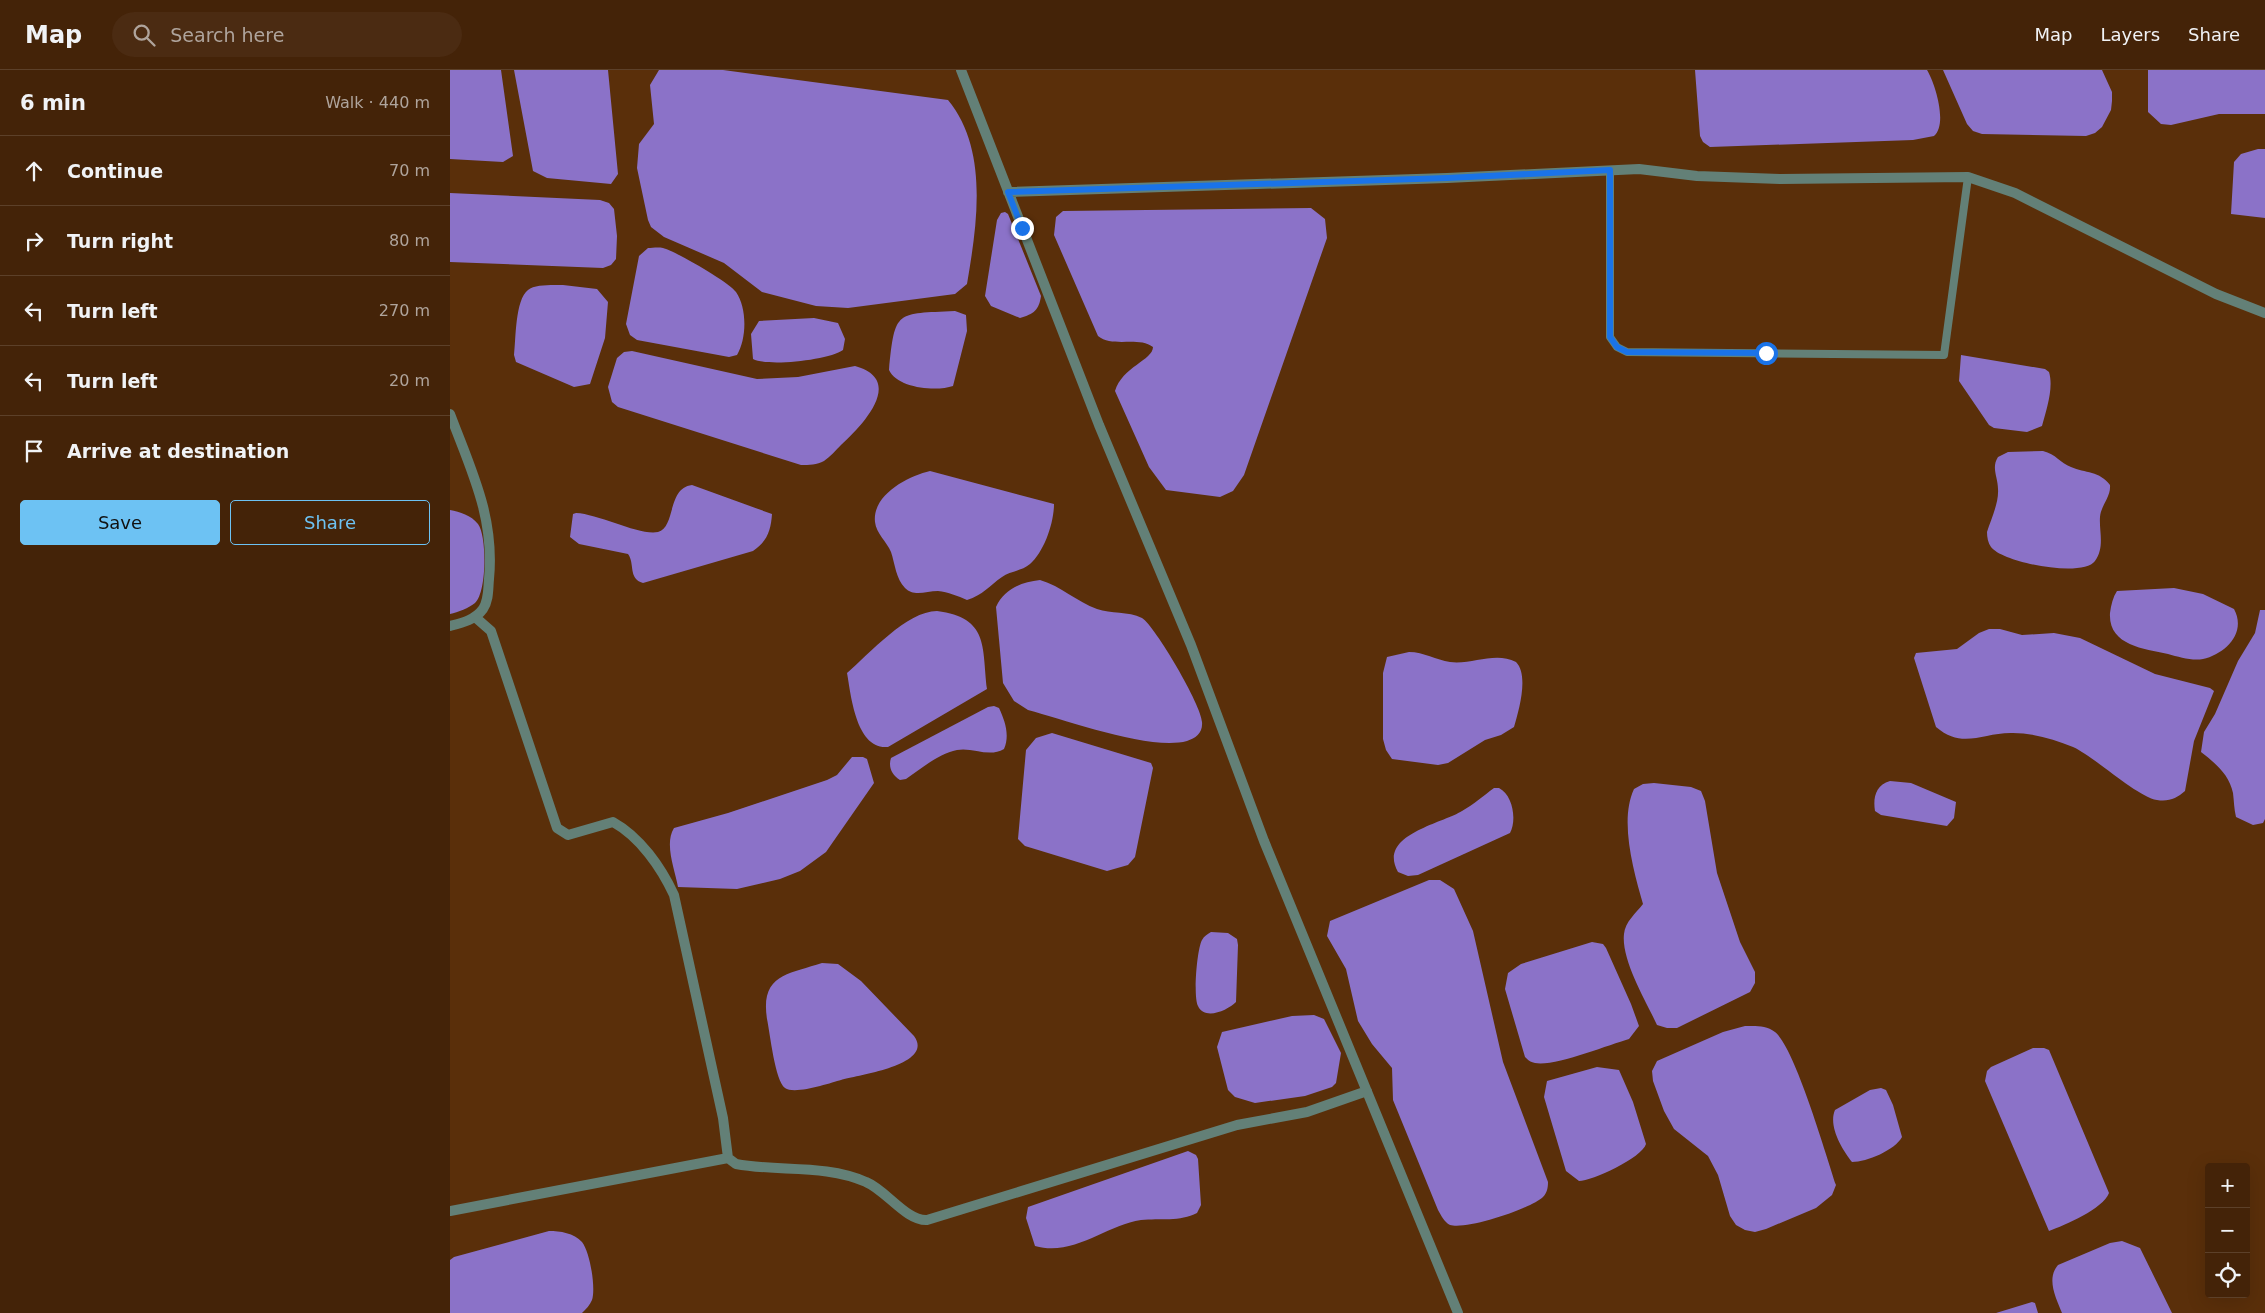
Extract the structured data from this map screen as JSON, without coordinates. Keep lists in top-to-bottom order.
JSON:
{
  "page": {
    "header": "Map",
    "search": "Search here",
    "nav": ["Map", "Layers", "Share"],
    "heading": ["6 min", "Walk · 440 m"],
    "list": [
      ["Continue", "70 m"],
      ["Turn right", "80 m"],
      ["Turn left", "270 m"],
      ["Turn left", "20 m"],
      "Arrive at destination"
    ],
    "buttons": ["Save", "Share"],
    "map_buttons": ["+", "−"]
  }
}
